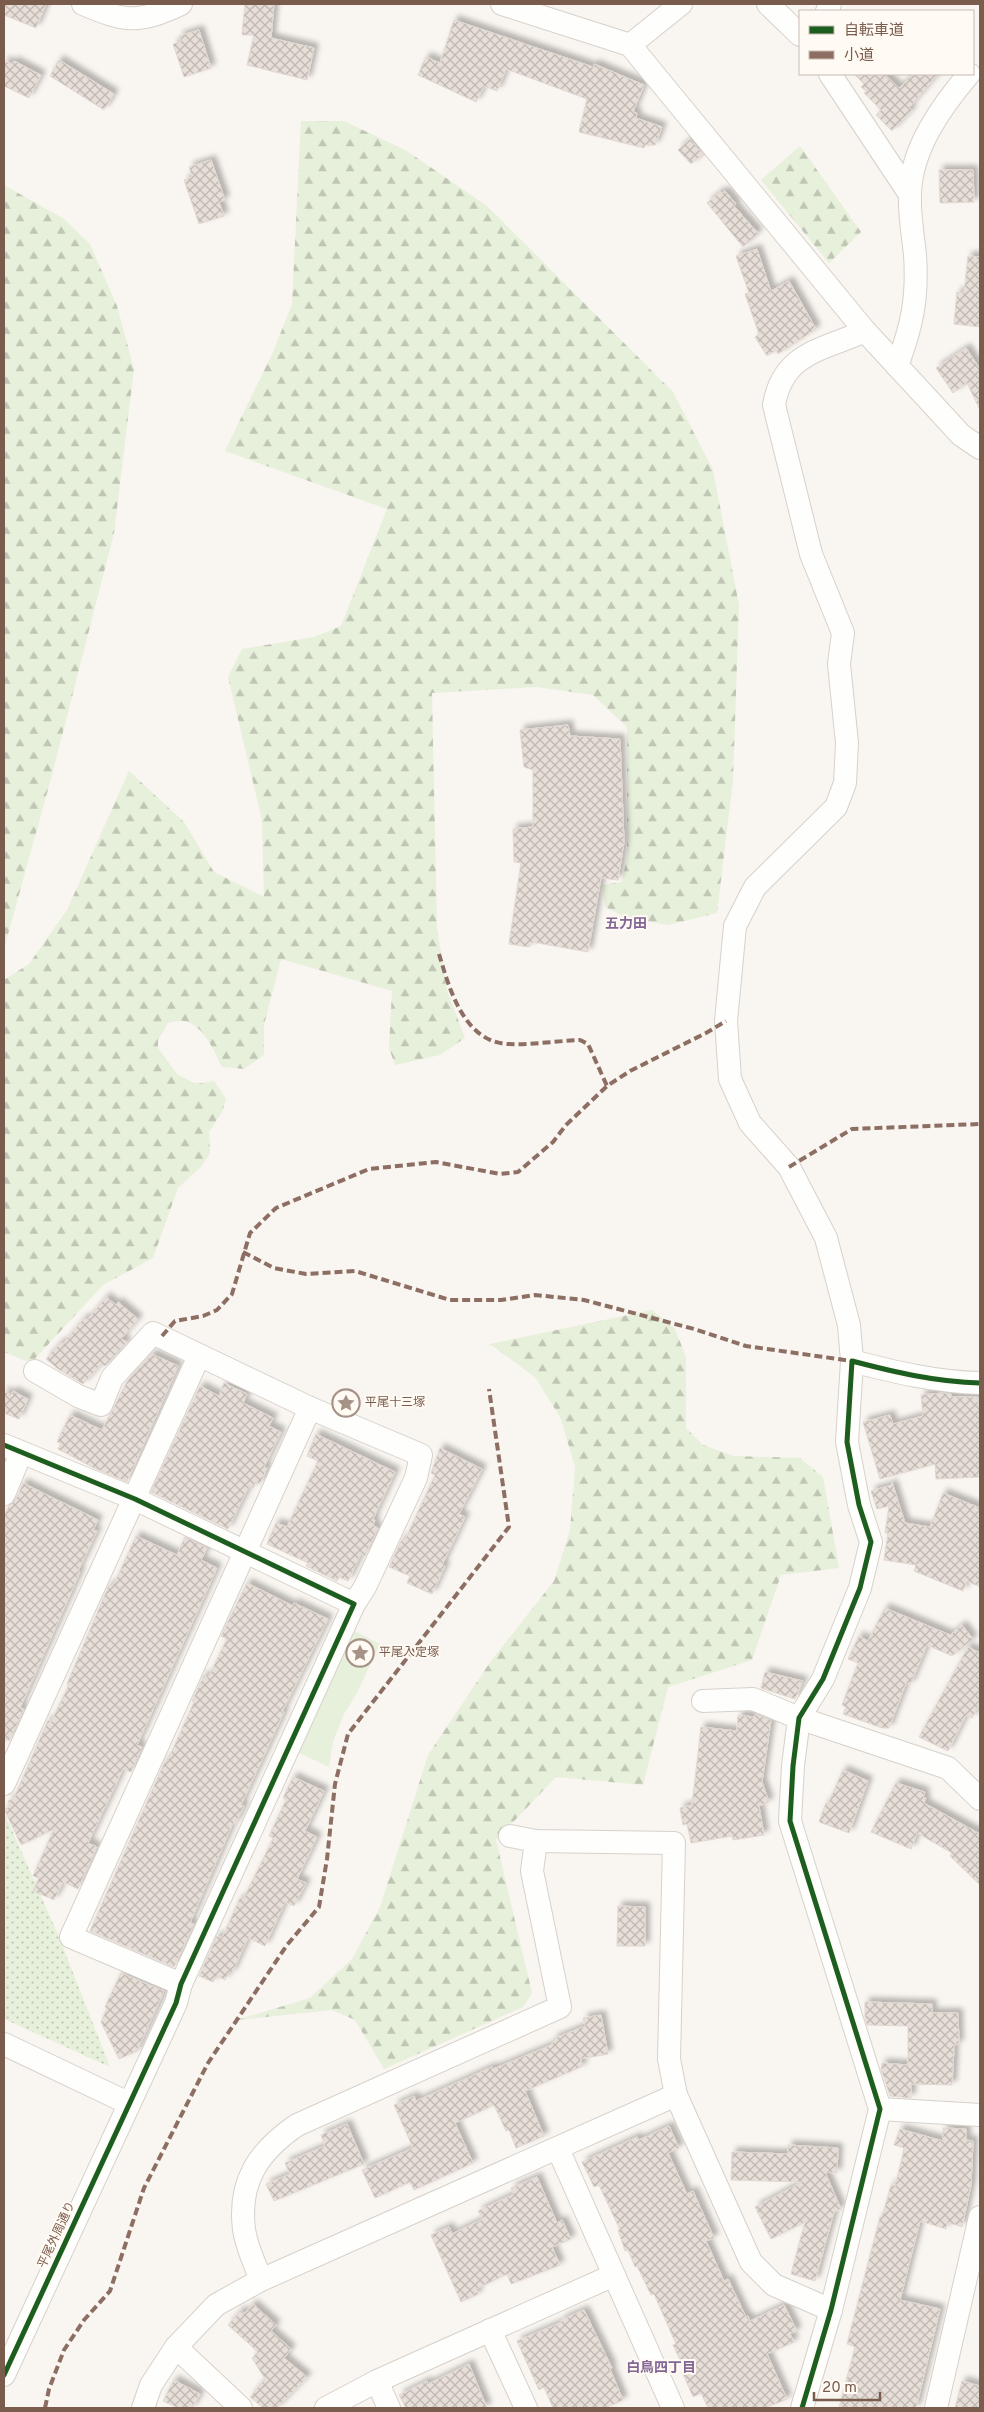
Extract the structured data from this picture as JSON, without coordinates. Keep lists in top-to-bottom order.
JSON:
{
  "streets": {
    "street": ["平尾外周通り"]
  },
  "districts": ["五力田", "白鳥四丁目"],
  "places": {
    "place": ["平尾十三塚", "平尾入定塚"]
  },
  "legend": ["自転車道", "小道"],
  "scale_bar": "20 m"
}
